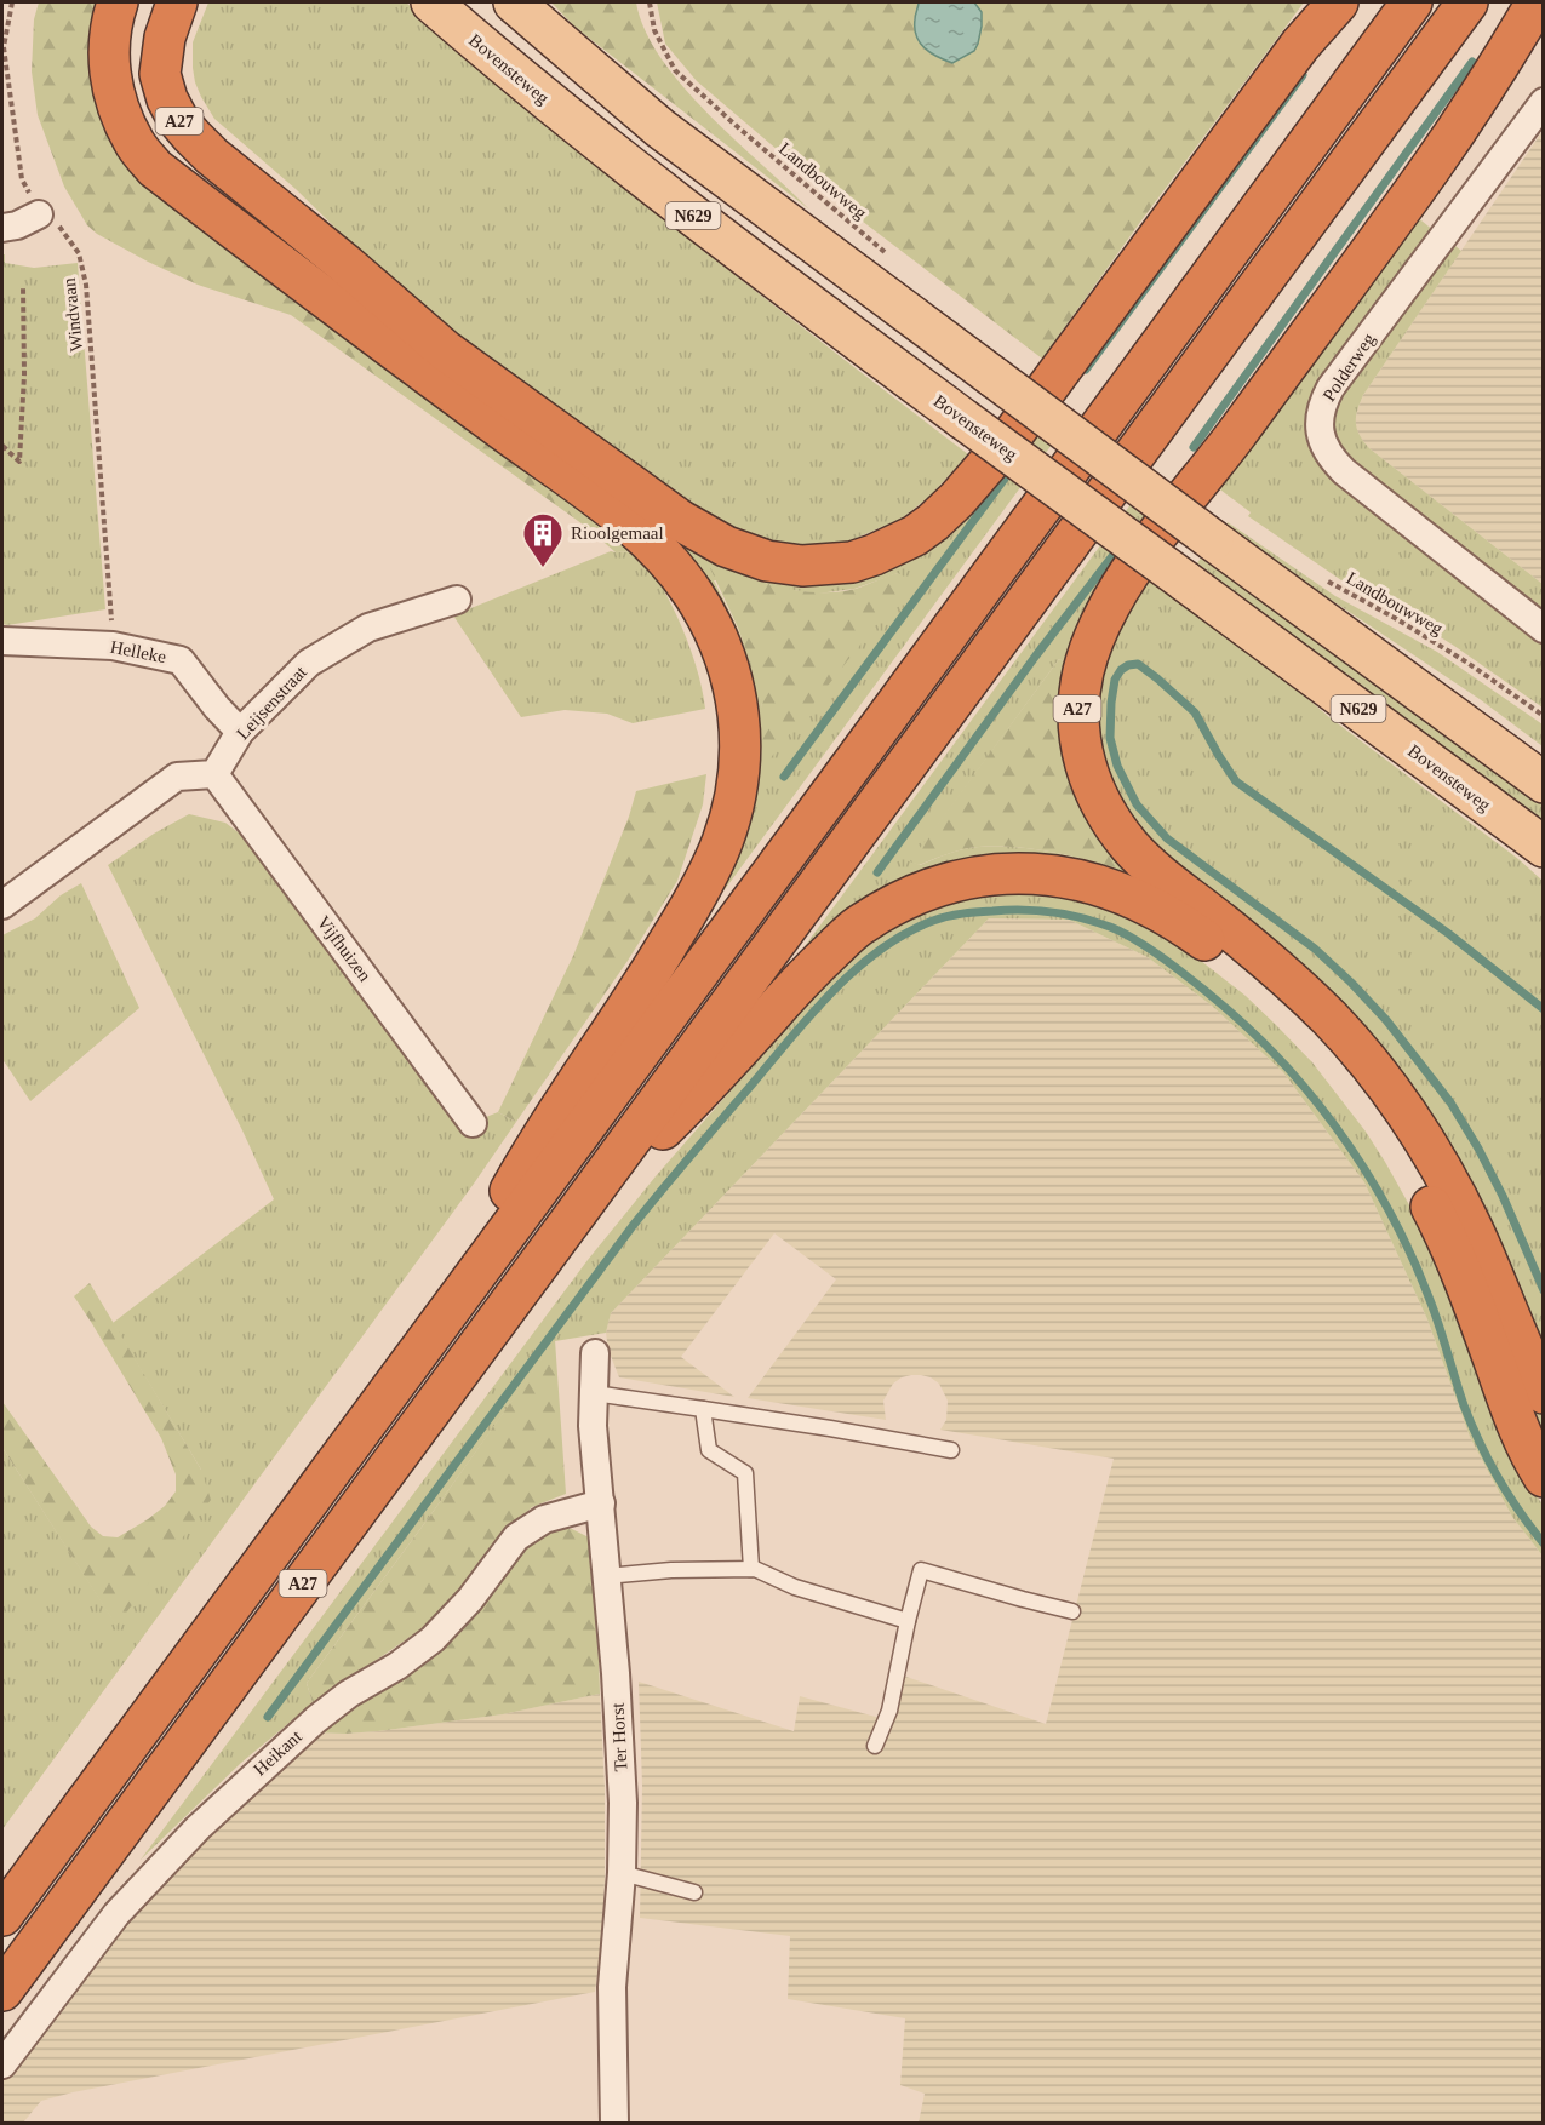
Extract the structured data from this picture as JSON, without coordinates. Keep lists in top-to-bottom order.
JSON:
{
  "streets": {
    "highway": ["A27"],
    "main road": ["Bovensteweg", "N629"],
    "street": [
      "Polderweg",
      "Helleke",
      "Leijsenstraat",
      "Vijfhuizen",
      "Ter Horst",
      "Heikant"
    ],
    "path": ["Landbouwweg", "Windvaan"]
  },
  "crossings": [
    ["Windvaan", "Helleke"],
    ["Helleke", "Leijsenstraat"],
    ["Leijsenstraat", "Vijfhuizen"],
    ["Ter Horst", "Heikant"]
  ],
  "places": {
    "building": ["Rioolgemaal"]
  }
}
